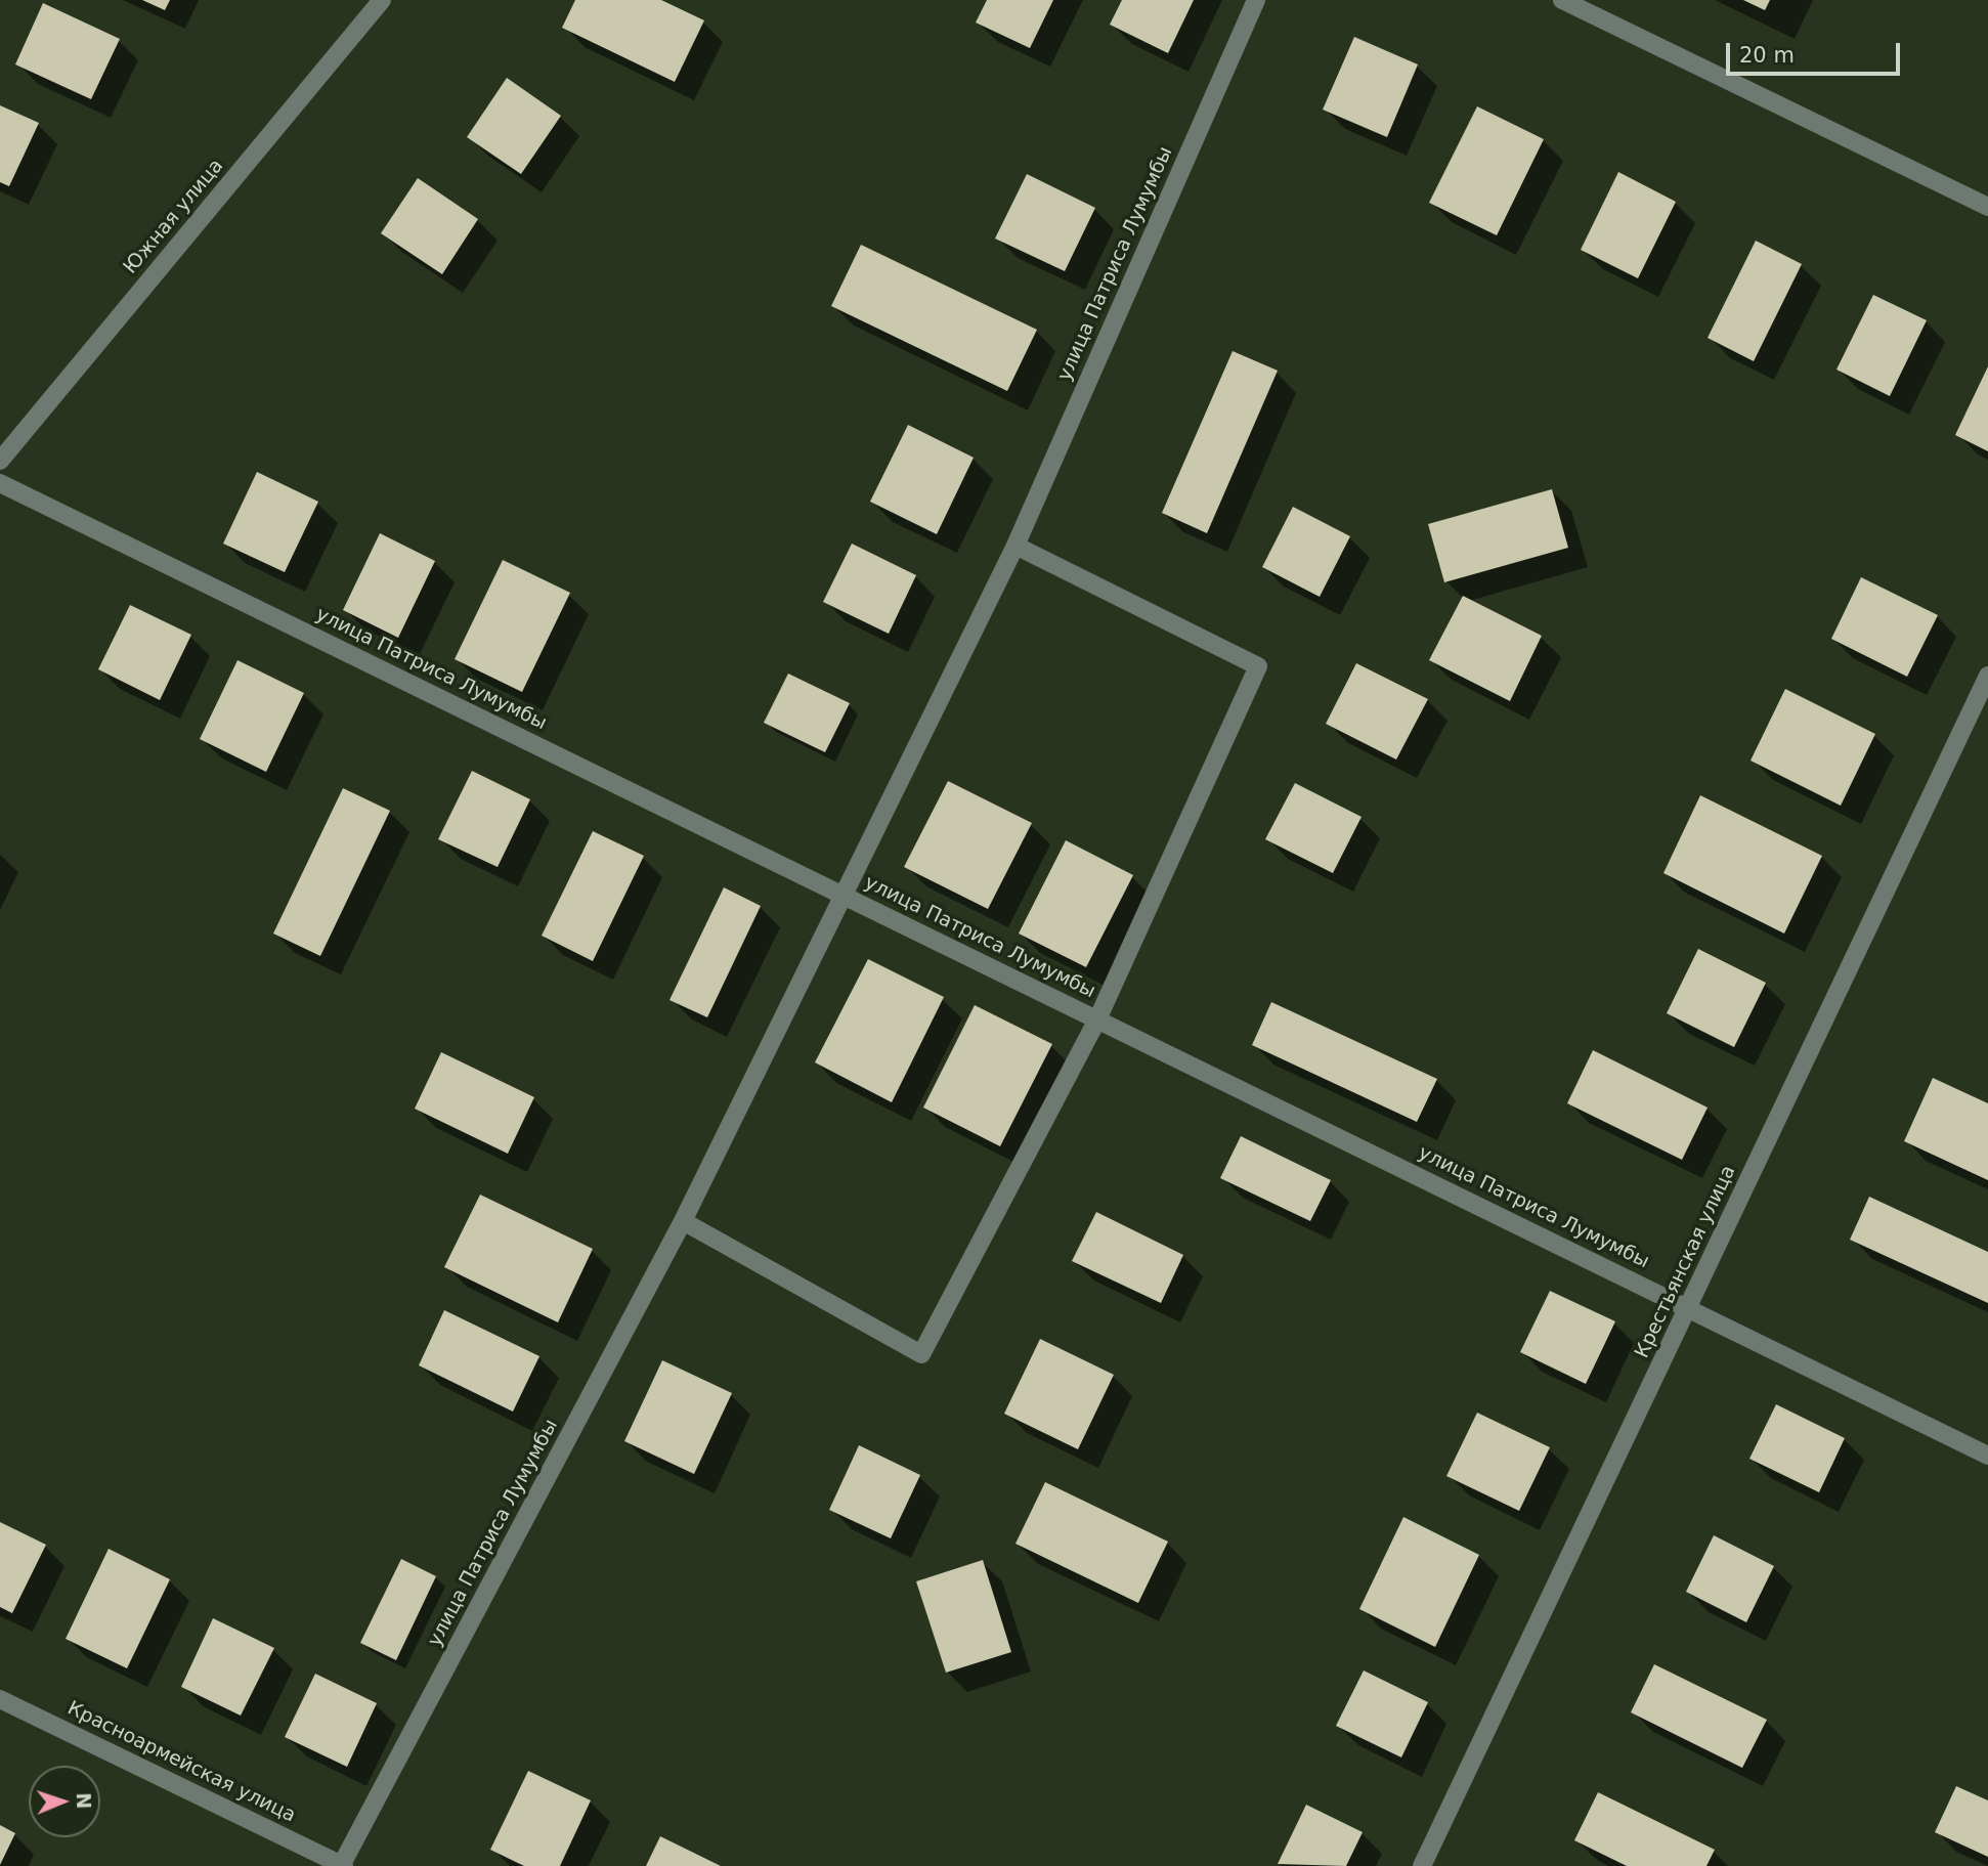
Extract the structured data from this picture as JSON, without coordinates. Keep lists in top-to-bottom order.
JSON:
{
  "streets": {
    "street": [
      "Южная улица",
      "улица Патриса Лумумбы",
      "Крестьянская улица",
      "Красноармейская улица"
    ]
  },
  "crossings": [
    ["улица Патриса Лумумбы", "Крестьянская улица"],
    ["улица Патриса Лумумбы", "Красноармейская улица"]
  ],
  "scale_bar": "20 m",
  "north": "right"
}
